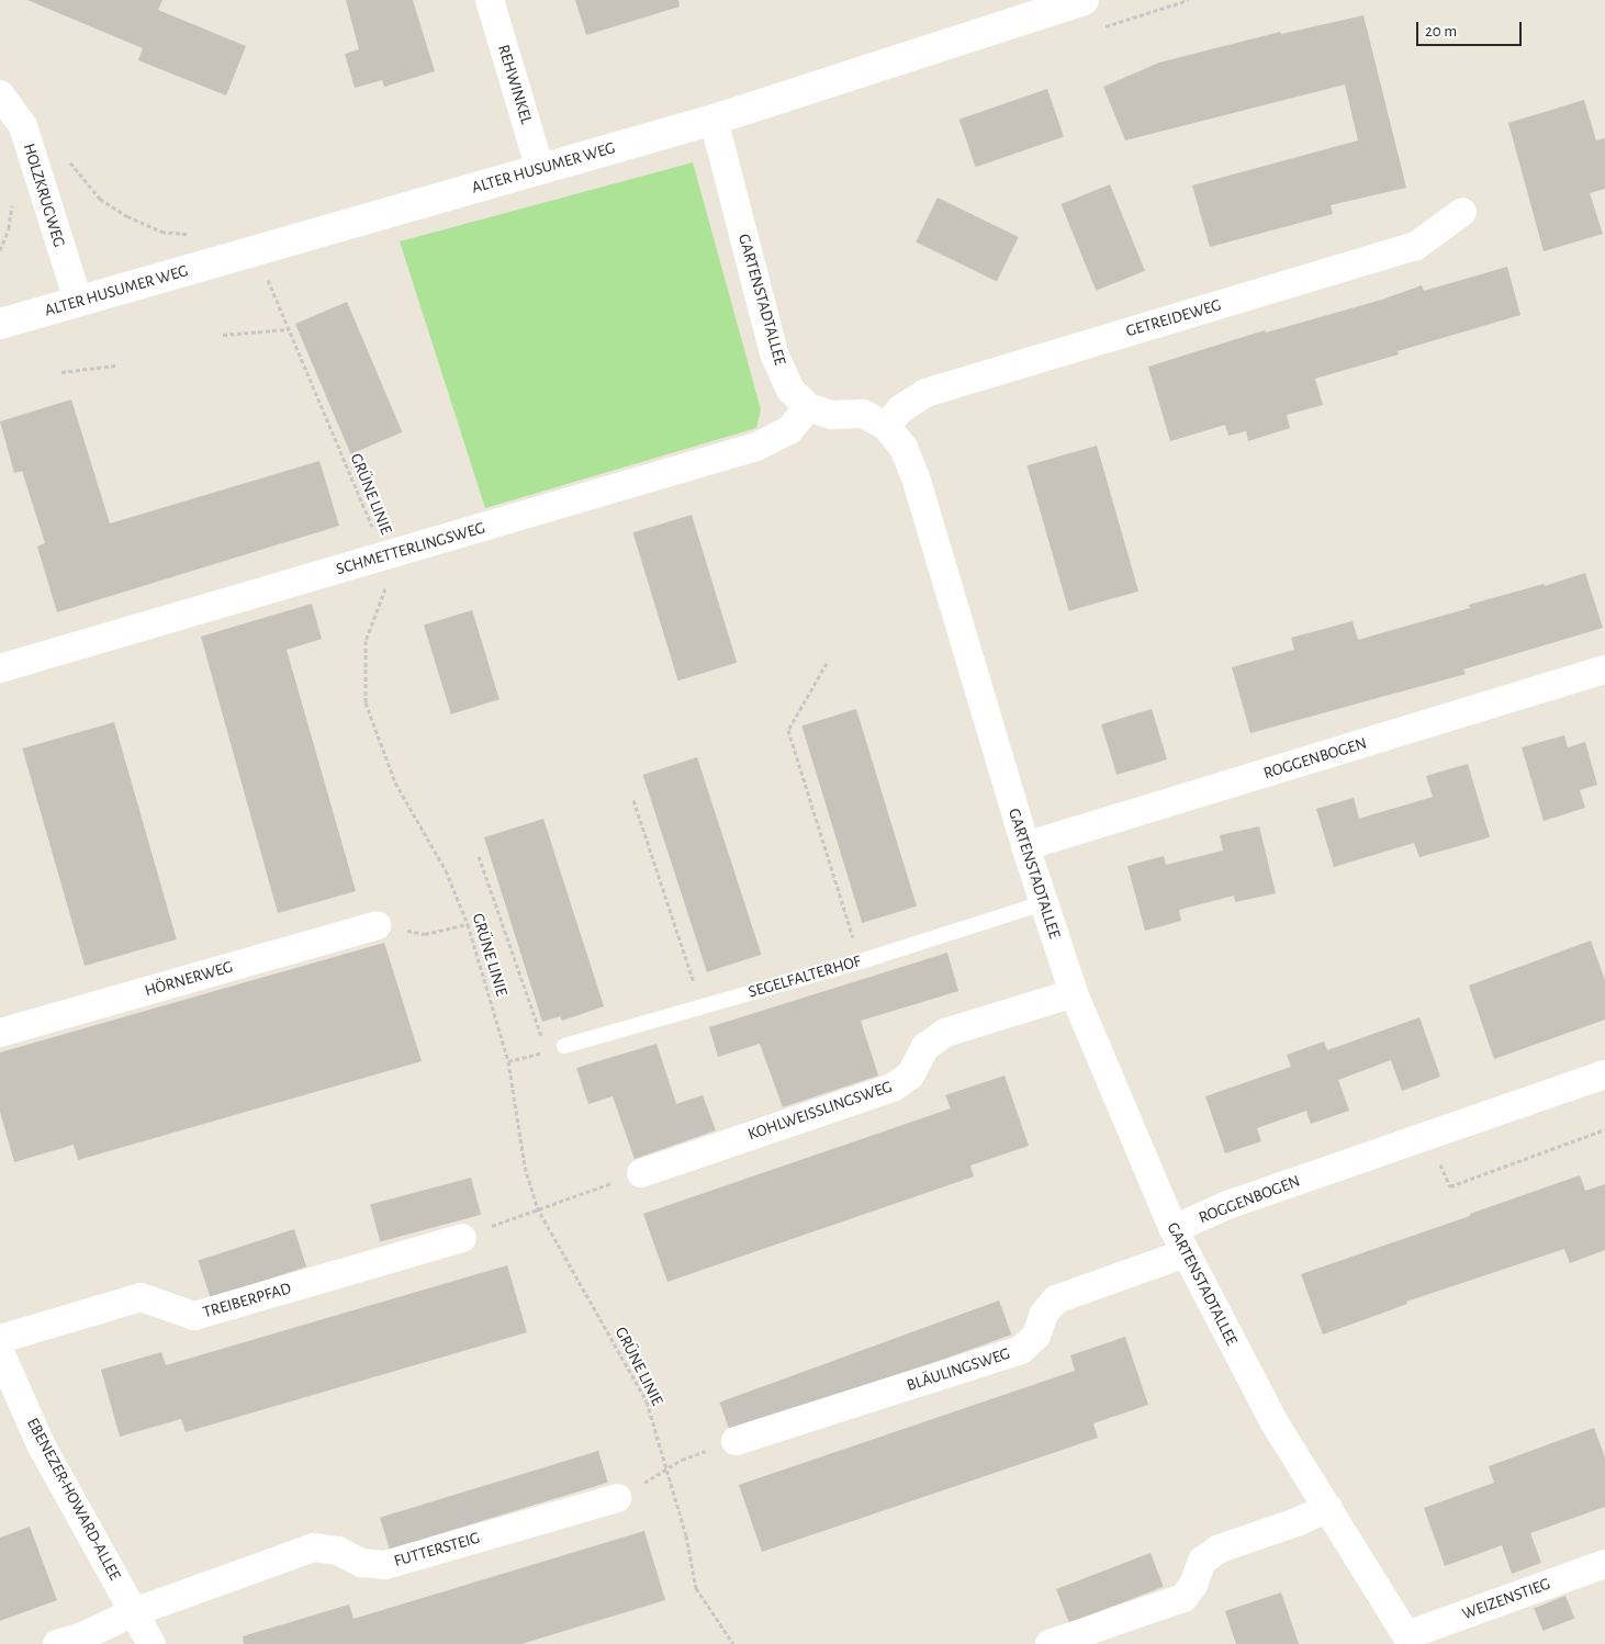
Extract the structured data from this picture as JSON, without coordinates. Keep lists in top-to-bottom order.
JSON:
{
  "streets": {
    "street": [
      "REHWINKEL",
      "ALTER HUSUMER WEG",
      "HOLZKRUGWEG",
      "GARTENSTADTALLEE",
      "GETREIDEWEG",
      "SCHMETTERLINGSWEG",
      "ROGGENBOGEN",
      "HÖRNERWEG",
      "KOHLWEISSLINGSWEG",
      "TREIBERPFAD",
      "BLÄULINGSWEG",
      "EBENEZER-HOWARD-ALLEE",
      "FUTTERSTEIG",
      "WEIZENSTIEG"
    ],
    "lane": ["SEGELFALTERHOF"],
    "path": ["GRÜNE LINIE"]
  },
  "crossings": [
    ["REHWINKEL", "ALTER HUSUMER WEG"],
    ["ALTER HUSUMER WEG", "HOLZKRUGWEG"],
    ["ALTER HUSUMER WEG", "GARTENSTADTALLEE"],
    ["GARTENSTADTALLEE", "GETREIDEWEG"],
    ["GARTENSTADTALLEE", "SCHMETTERLINGSWEG"],
    ["GARTENSTADTALLEE", "ROGGENBOGEN"],
    ["GARTENSTADTALLEE", "SEGELFALTERHOF"],
    ["GARTENSTADTALLEE", "KOHLWEISSLINGSWEG"],
    ["GARTENSTADTALLEE", "BLÄULINGSWEG"],
    ["GARTENSTADTALLEE", "WEIZENSTIEG"],
    ["GRÜNE LINIE", "SCHMETTERLINGSWEG"],
    ["ROGGENBOGEN", "BLÄULINGSWEG"],
    ["EBENEZER-HOWARD-ALLEE", "FUTTERSTEIG"]
  ],
  "scale_bar": "20 m"
}
